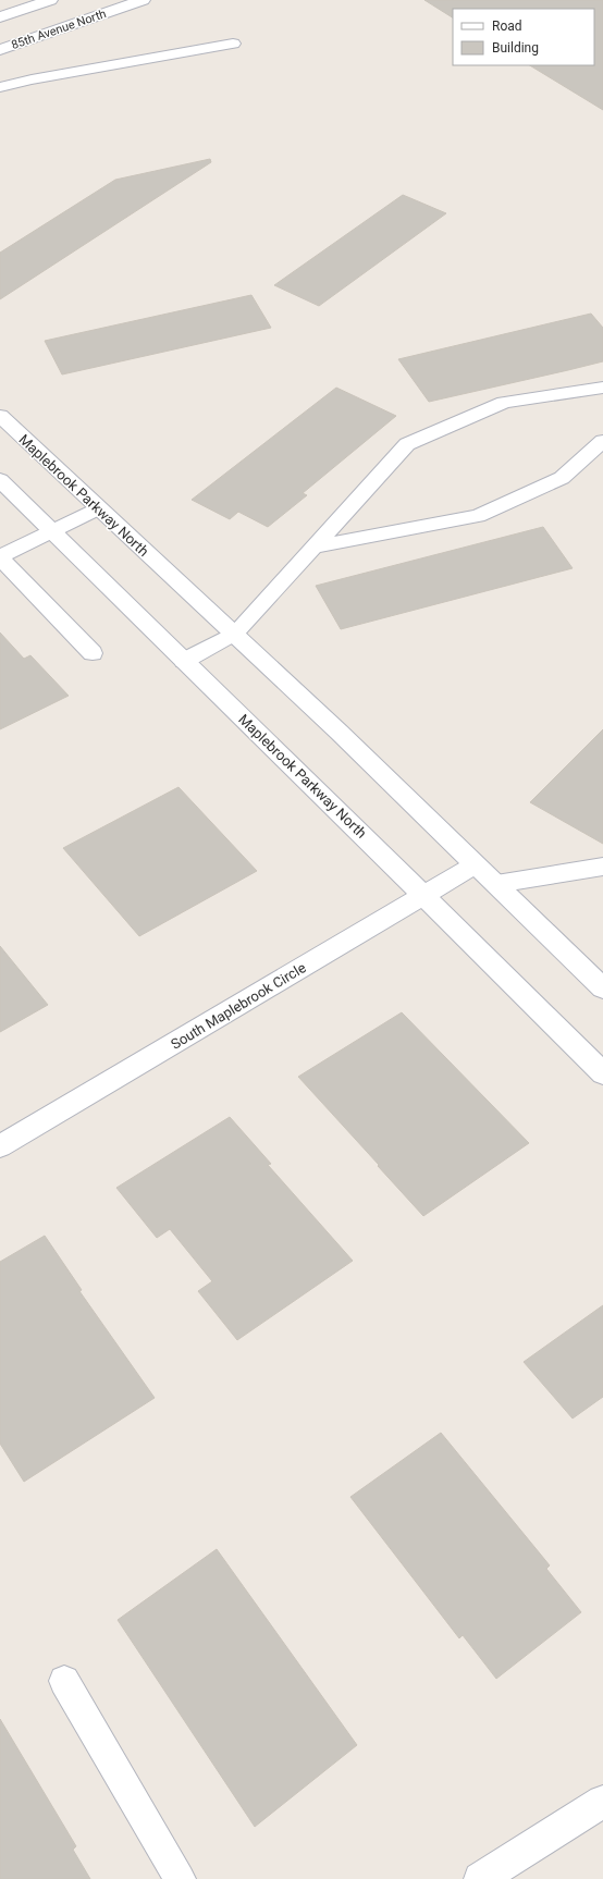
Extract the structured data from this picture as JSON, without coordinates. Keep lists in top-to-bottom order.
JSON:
{
  "streets": {
    "street": ["85th Avenue North", "Maplebrook Parkway North", "South Maplebrook Circle"]
  },
  "crossings": [
    ["Maplebrook Parkway North", "South Maplebrook Circle"]
  ],
  "legend": ["Road", "Building"]
}
